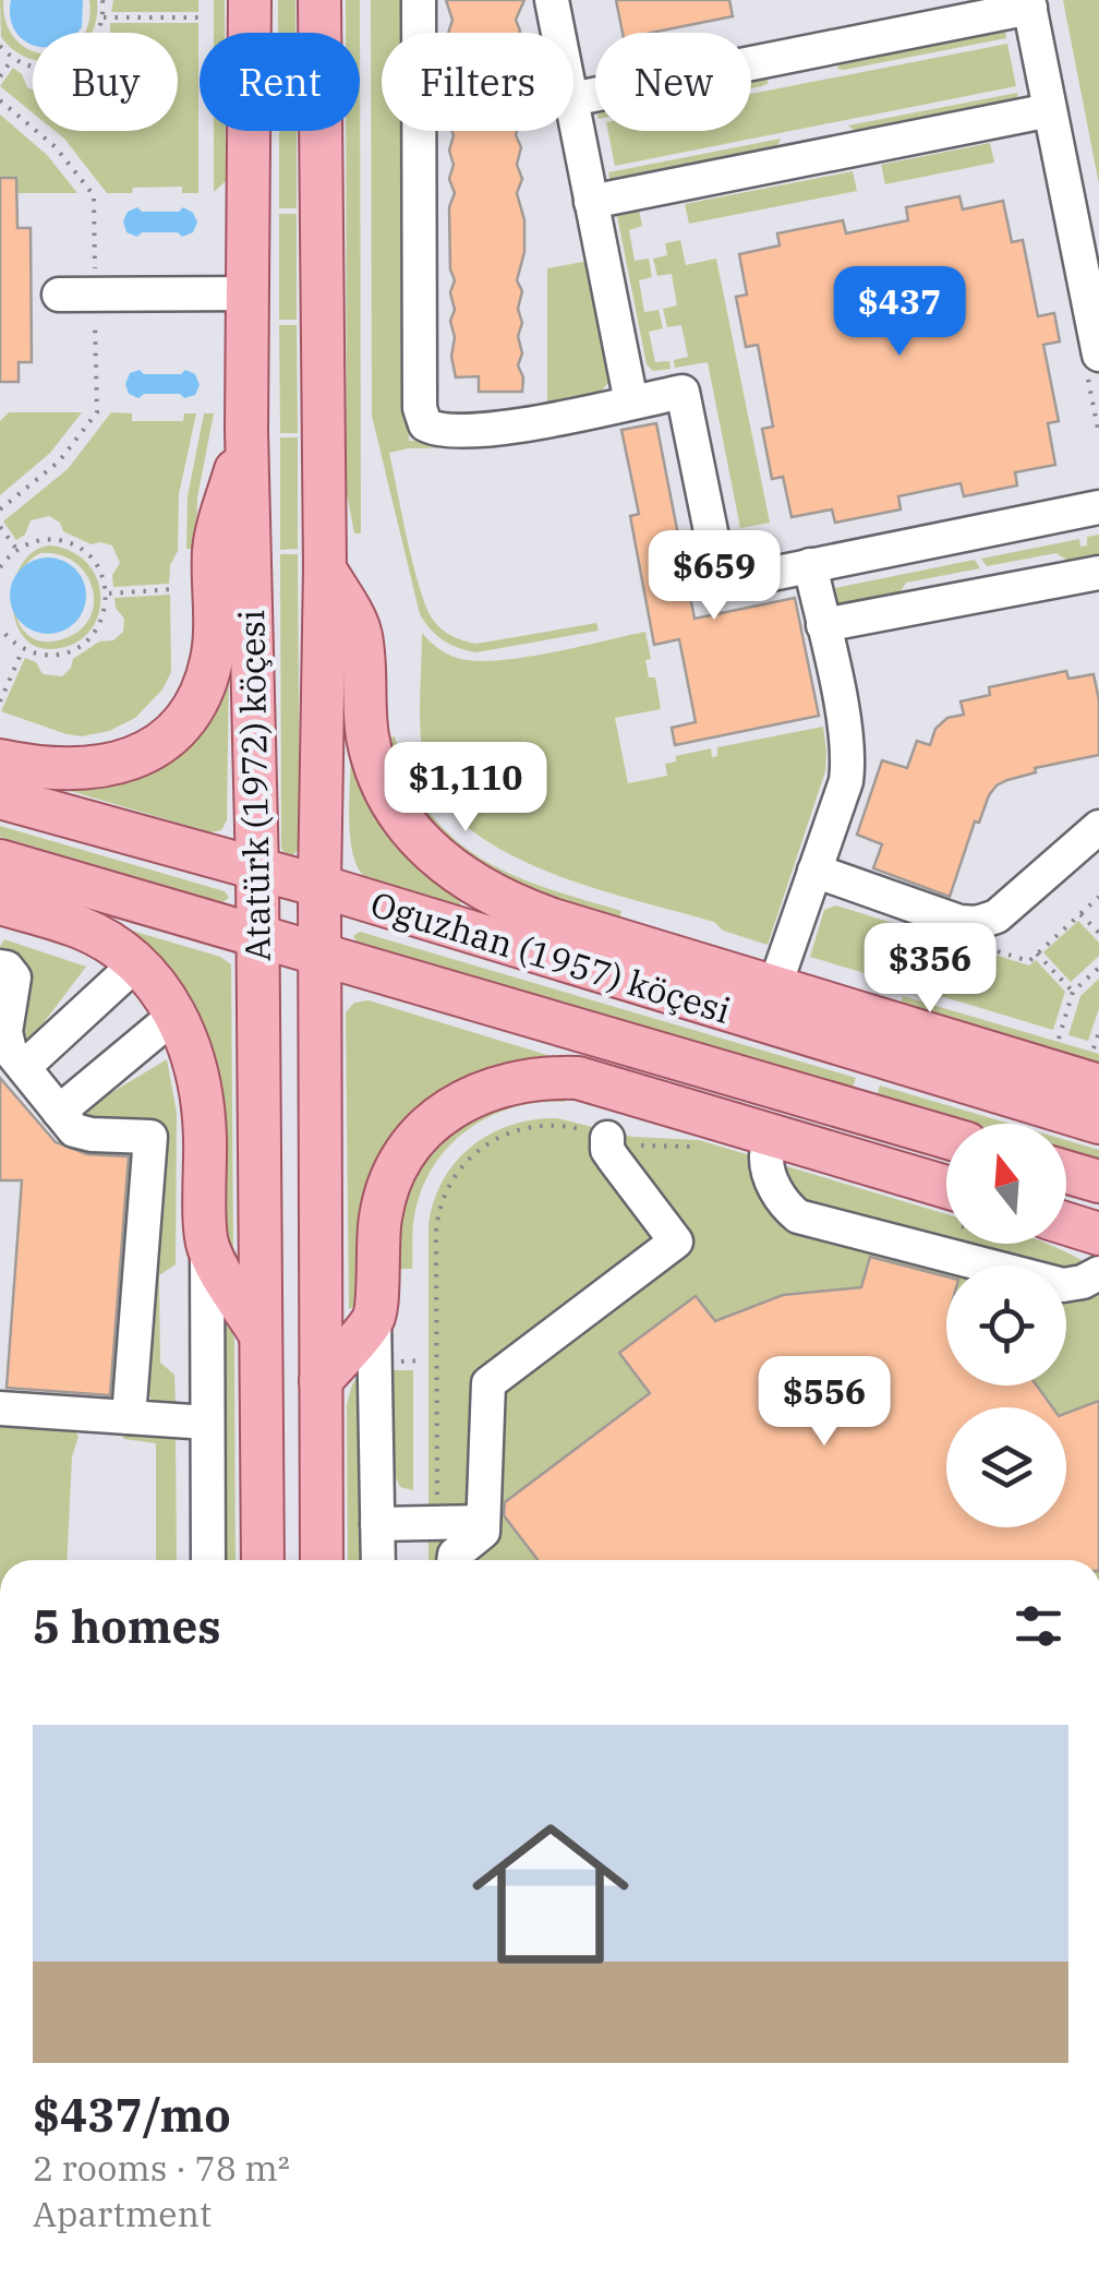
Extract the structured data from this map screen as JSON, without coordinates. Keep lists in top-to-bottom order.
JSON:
{
  "streets": {
    "main road": ["Atatürk (1972) köçesi", "Oguzhan (1957) köçesi"]
  },
  "crossings": [
    ["Atatürk (1972) köçesi", "Oguzhan (1957) köçesi"]
  ],
  "north": "top",
  "page": {
    "chip": [
      "Buy",
      "Rent",
      "Filters",
      "New"
    ],
    "price": [
      "$437",
      "$659",
      "$1,110",
      "$356",
      "$556"
    ],
    "heading": "5 homes",
    "list": [
      {
        "name": "$437/mo",
        "note": "2 rooms · 78 m² · Apartment"
      }
    ]
  }
}
